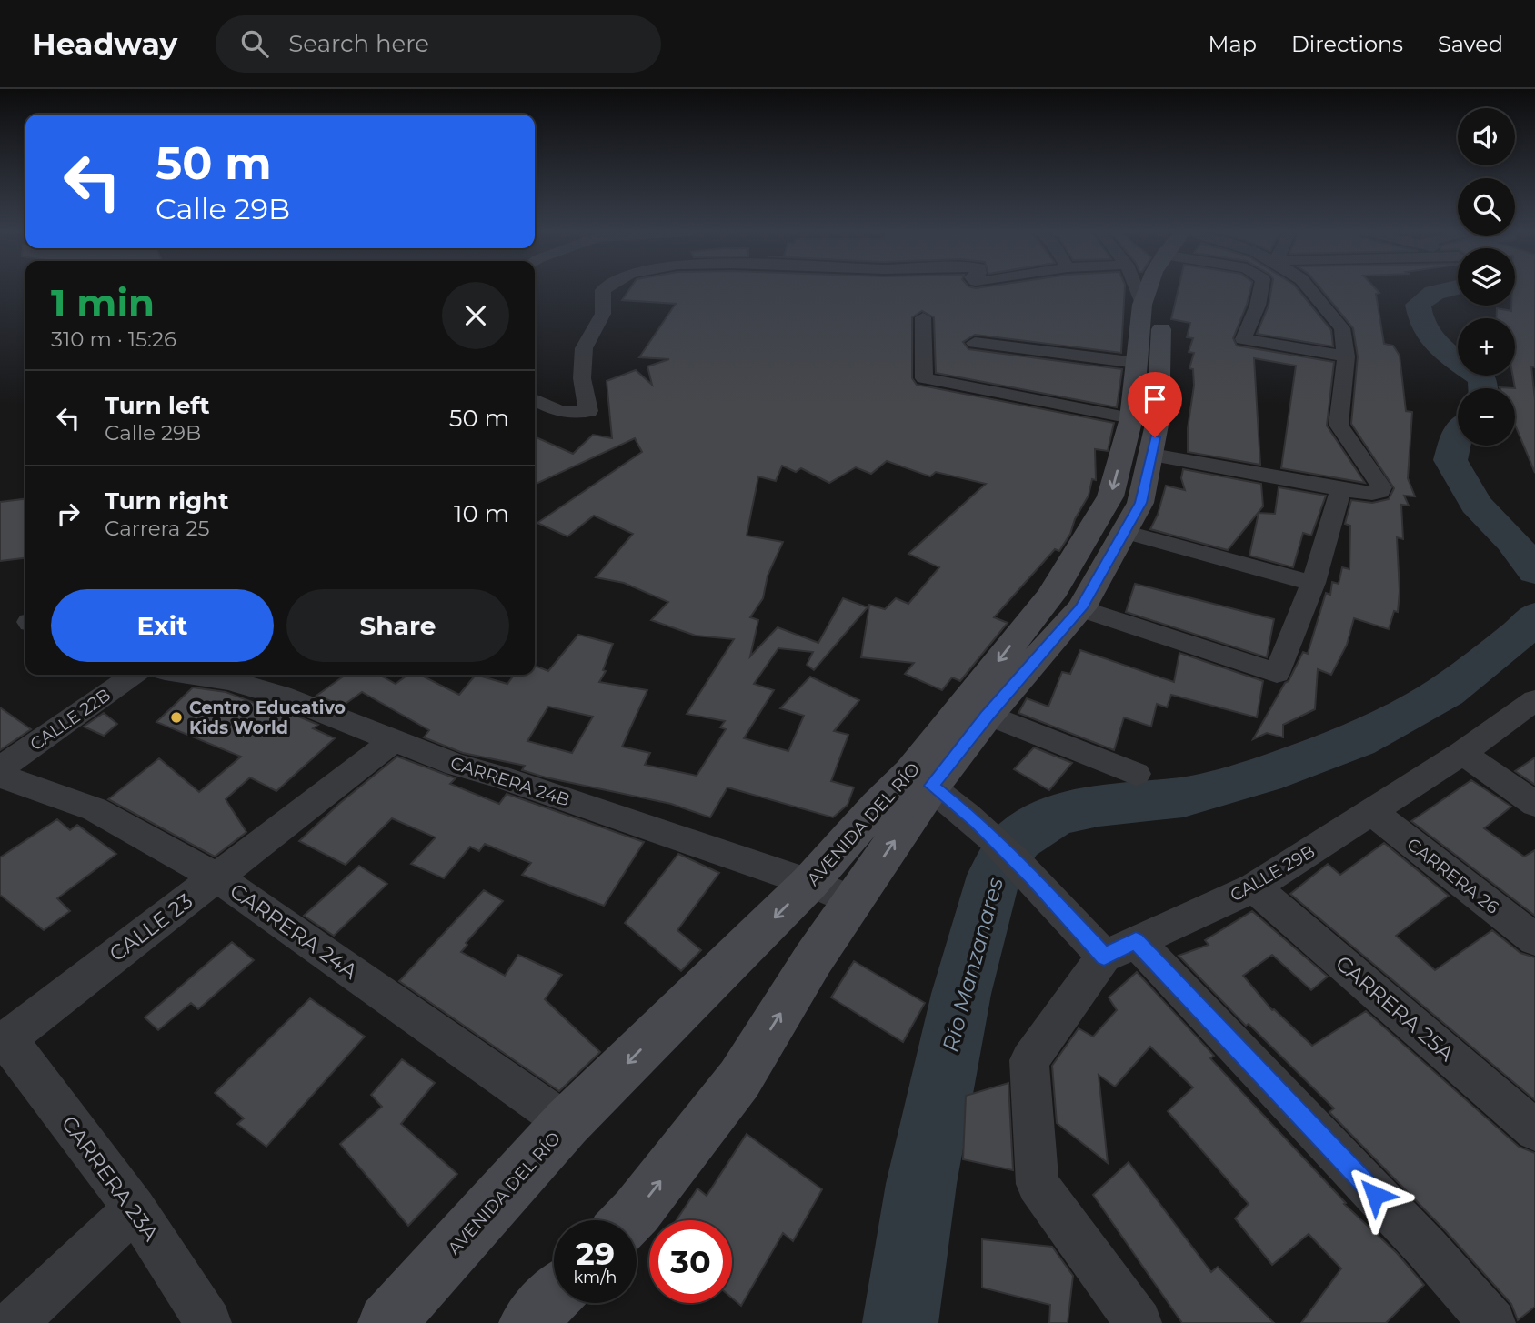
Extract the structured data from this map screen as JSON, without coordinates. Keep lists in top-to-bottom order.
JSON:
{
  "streets": {
    "main road": ["AVENIDA DEL RÍO"],
    "street": [
      "CALLE 22B",
      "CARRERA 24B",
      "CALLE 29B",
      "CARRERA 26",
      "CALLE 23",
      "CARRERA 24A",
      "CARRERA 25A",
      "CARRERA 23A"
    ]
  },
  "crossings": [
    ["CARRERA 24B", "AVENIDA DEL RÍO"],
    ["CARRERA 24B", "CALLE 23"],
    ["AVENIDA DEL RÍO", "CARRERA 24A"],
    ["CALLE 29B", "CARRERA 26"],
    ["CALLE 29B", "CARRERA 25A"],
    ["CALLE 23", "CARRERA 24A"],
    ["CALLE 23", "CARRERA 23A"]
  ],
  "water": ["Río Manzanares"],
  "places": ["Centro Educativo Kids World"],
  "page": {
    "header": "Headway",
    "search": "Search here",
    "nav": ["Map", "Directions", "Saved"],
    "map_buttons": ["+", "−"],
    "turn": ["50 m", "Calle 29B"],
    "heading": ["1 min", "310 m · 15:26"],
    "list": [
      {
        "name": "Turn left",
        "note": "Calle 29B",
        "value": "50 m"
      },
      {
        "name": "Turn right",
        "note": "Carrera 25",
        "value": "10 m"
      }
    ],
    "buttons": ["Exit", "Share"],
    "speed": "29 km/h",
    "limit": "30"
  }
}
